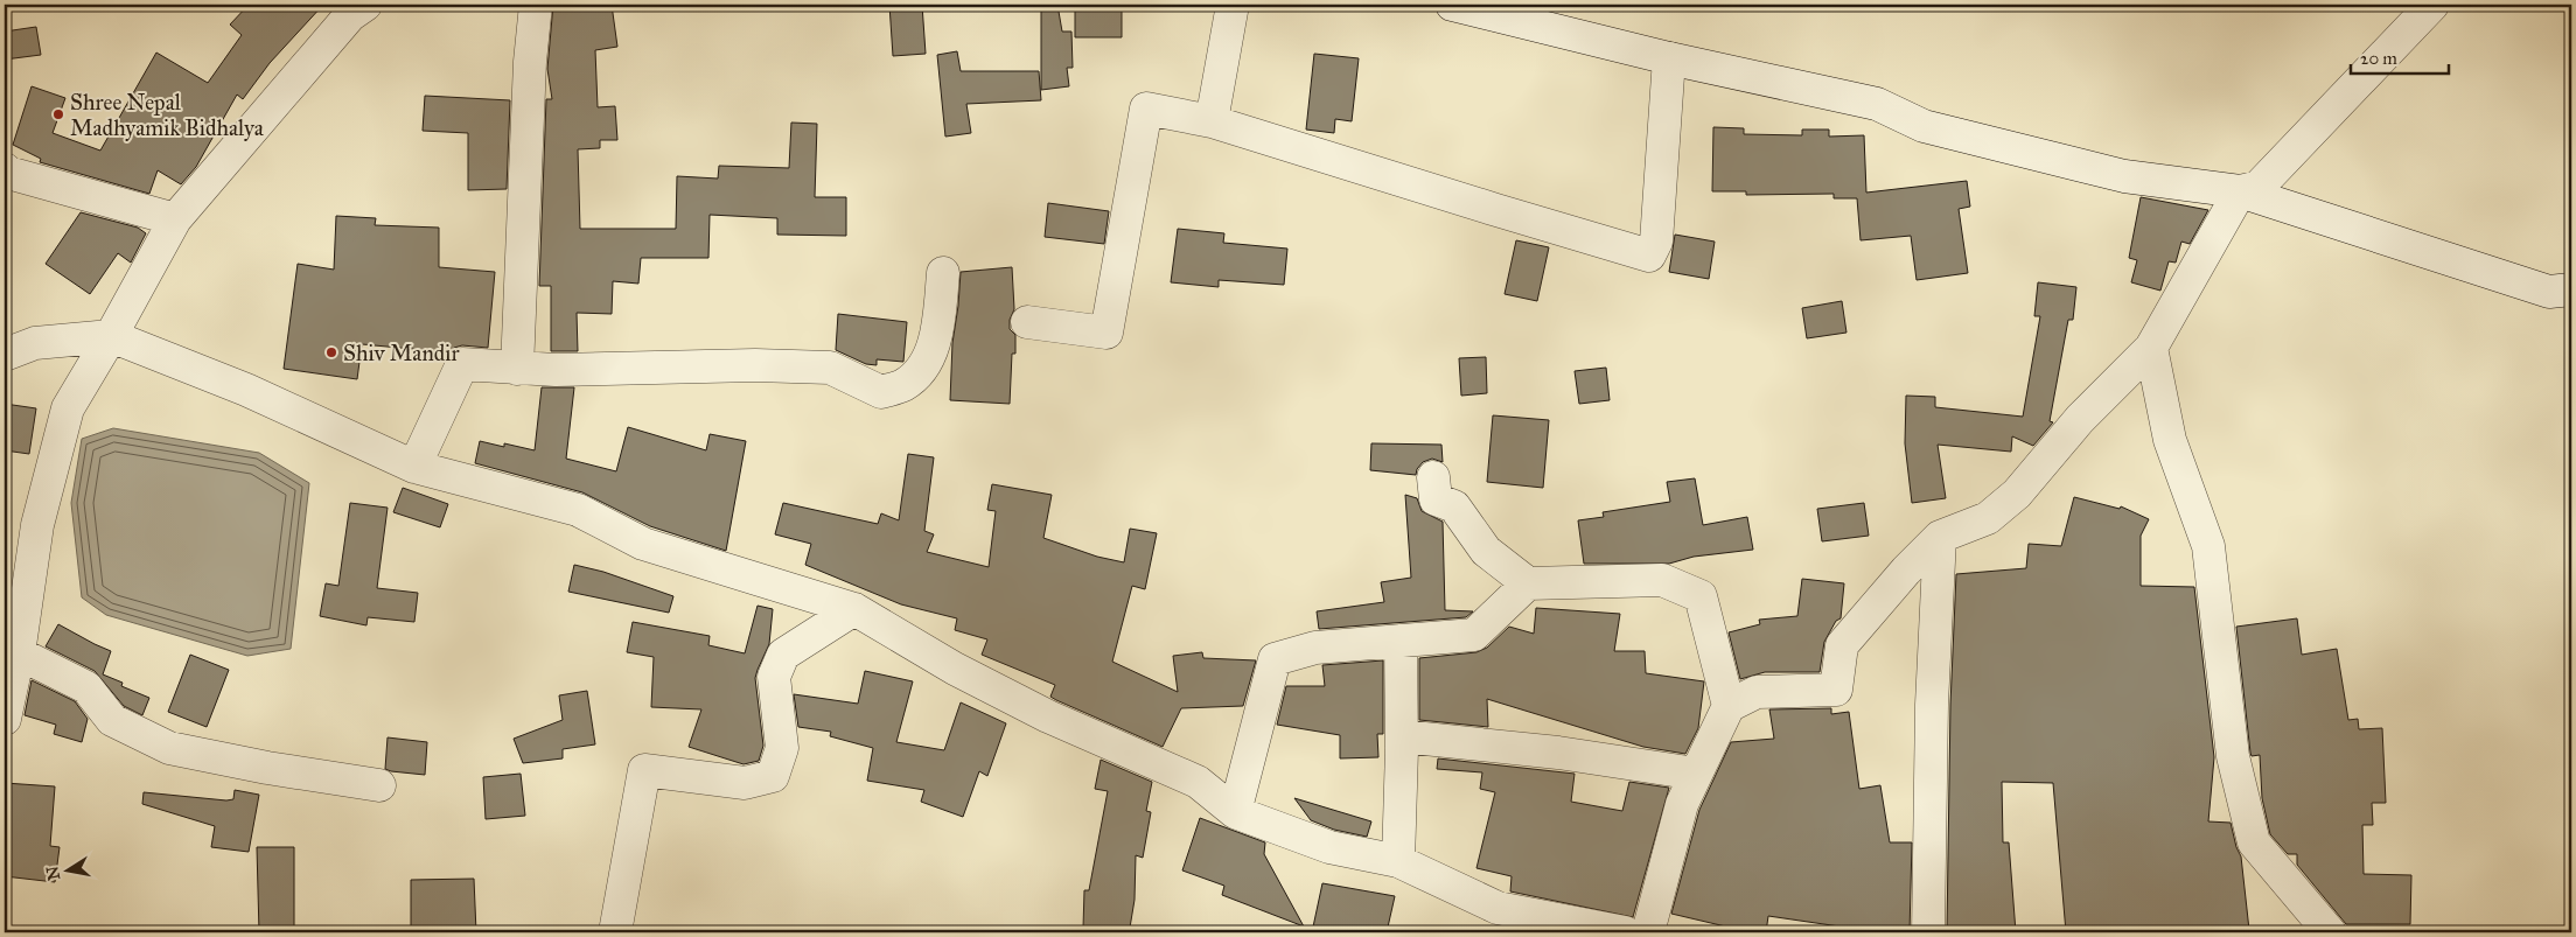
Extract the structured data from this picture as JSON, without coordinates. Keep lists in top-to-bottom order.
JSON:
{
  "places": ["Shree Nepal Madhyamik Bidhalya", "Shiv Mandir"],
  "scale_bar": "20 m",
  "north": "left"
}
